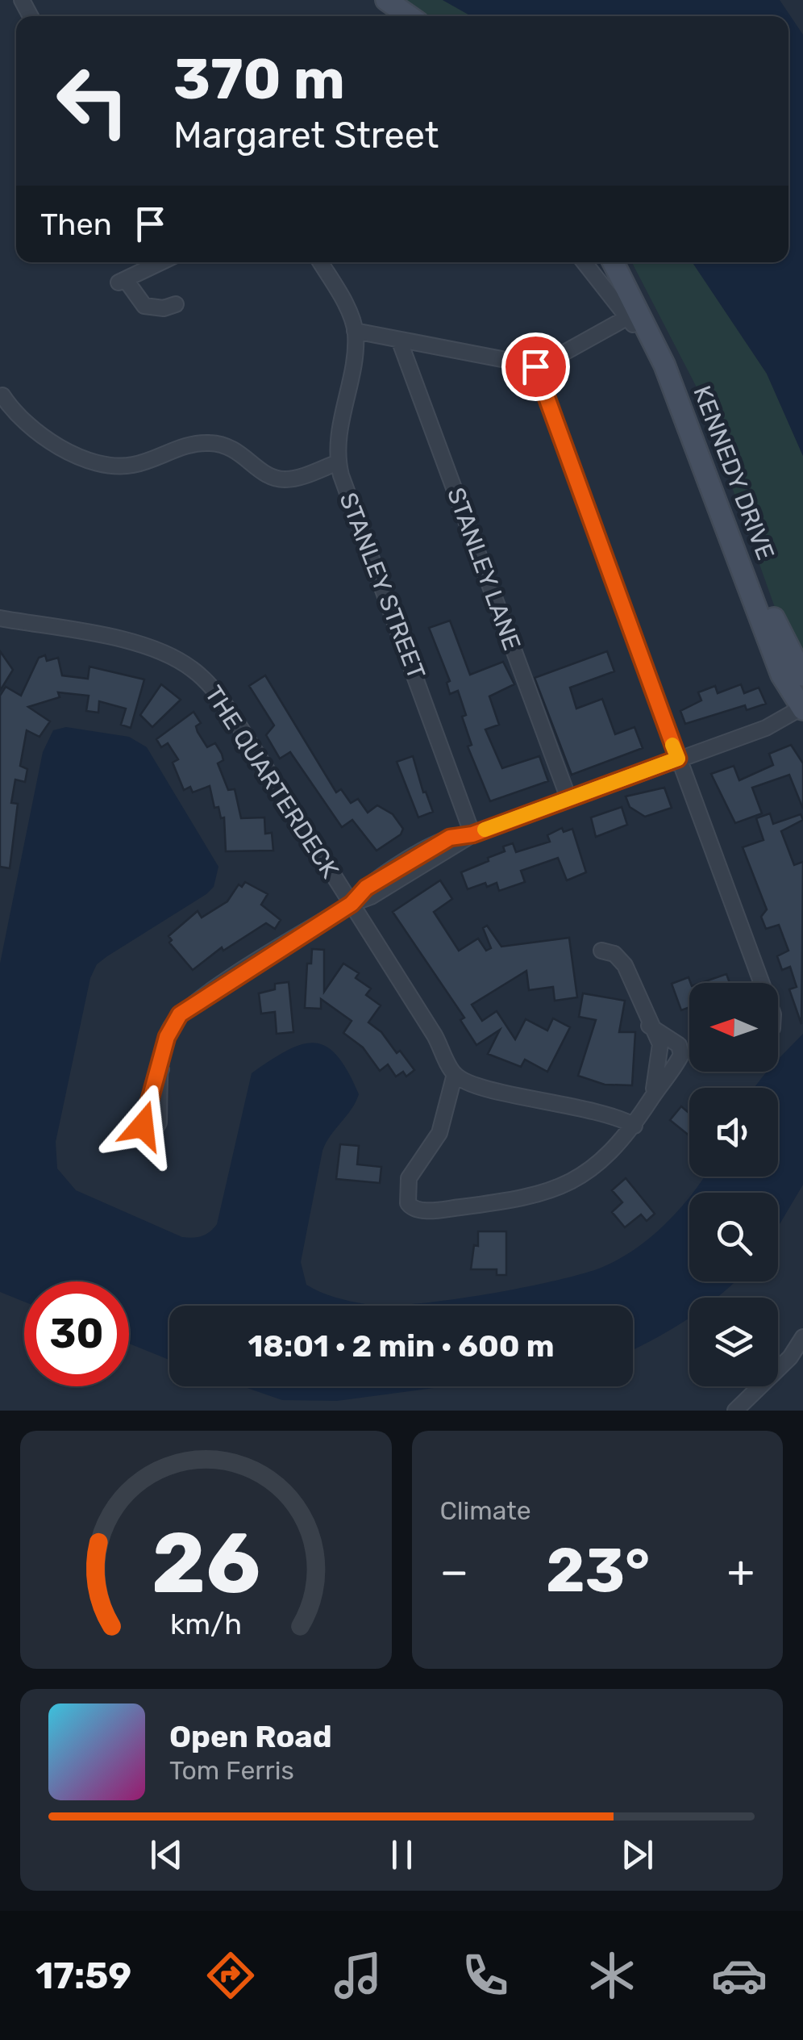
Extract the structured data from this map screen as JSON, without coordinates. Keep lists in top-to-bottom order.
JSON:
{
  "streets": {
    "street": [
      "KENNEDY DRIVE",
      "STANLEY LANE",
      "STANLEY STREET",
      "THE QUARTERDECK"
    ]
  },
  "north": "left",
  "page": {
    "turn": ["370 m", "Margaret Street"],
    "then": "Then",
    "limit": "30",
    "trip": "18:01 · 2 min · 600 m",
    "tile": "Climate",
    "heat": ["−", "23°", "+"],
    "song": ["Open Road", "Tom Ferris"],
    "tabs": "17:59",
    "gauge": ["26", "km/h"]
  }
}
